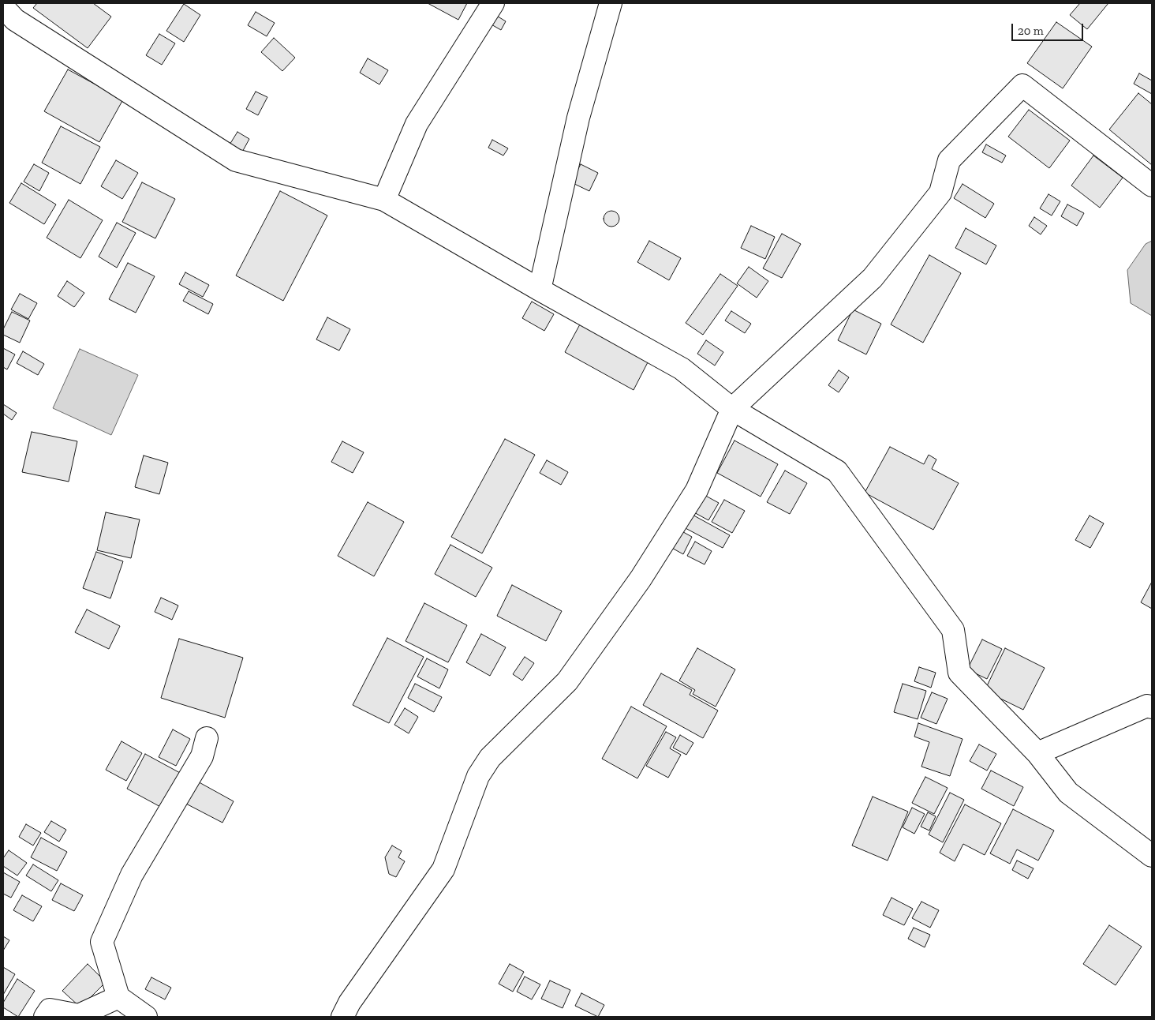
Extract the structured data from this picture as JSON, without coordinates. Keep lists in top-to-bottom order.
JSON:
{
  "scale_bar": "20 m"
}
